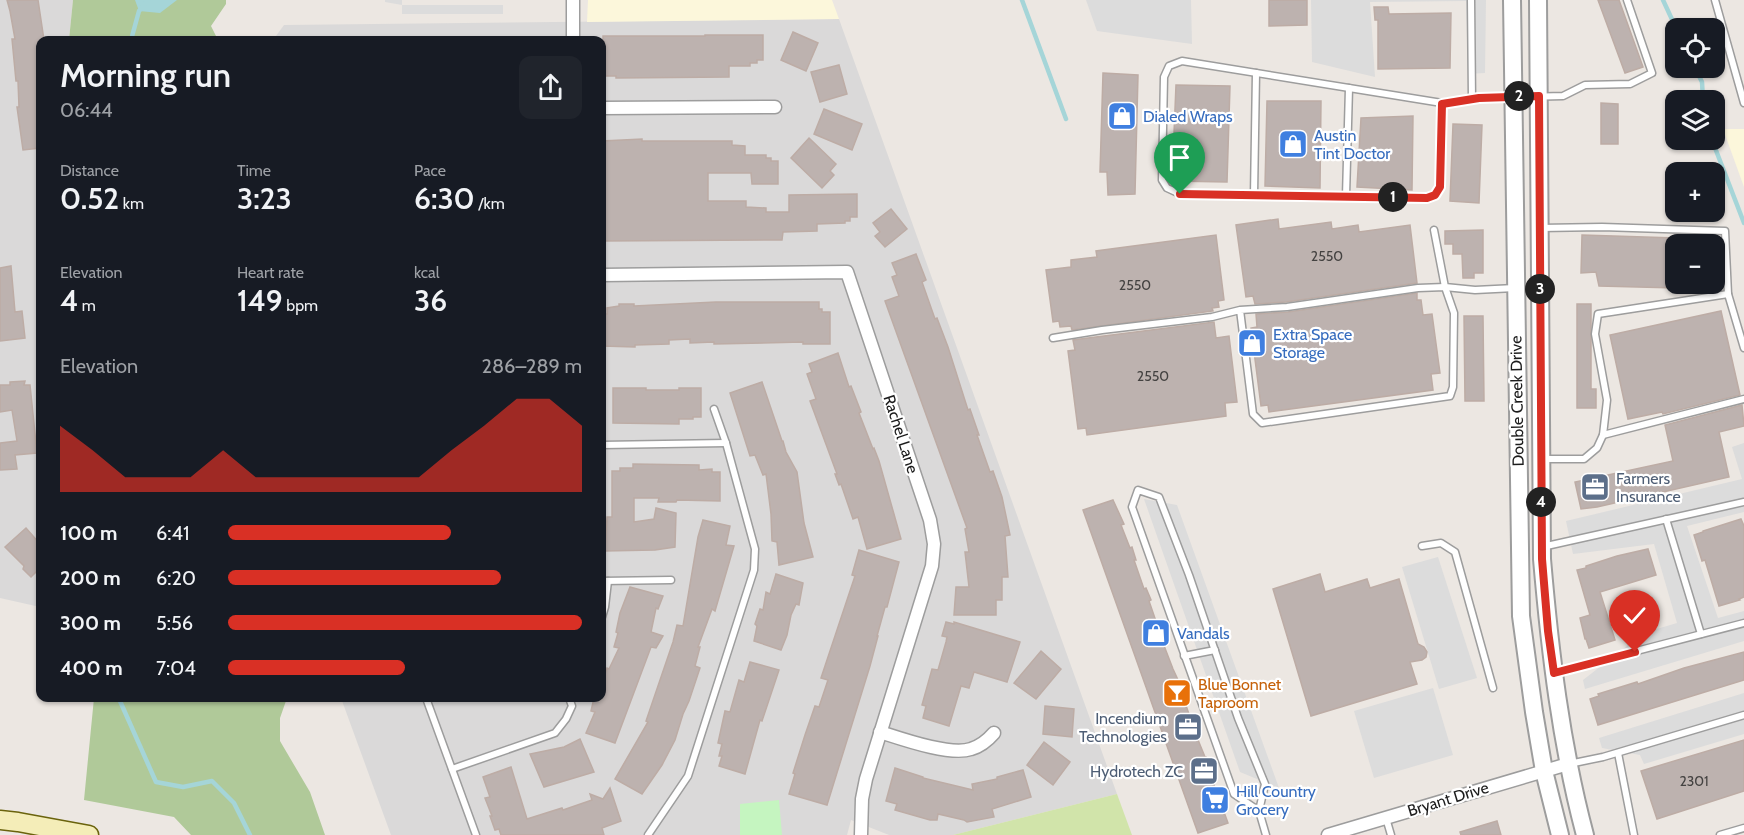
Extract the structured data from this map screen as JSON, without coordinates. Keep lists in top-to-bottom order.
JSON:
{
  "streets": {
    "street": ["Double Creek Drive", "Rachel Lane", "Bryant Drive"]
  },
  "crossings": [
    ["Double Creek Drive", "Bryant Drive"]
  ],
  "places": {
    "shop": [
      "Dialed Wraps",
      "Austin Tint Doctor",
      "Extra Space Storage",
      "Vandals"
    ],
    "office": ["Farmers Insurance", "Incendium Technologies", "Hydrotech ZC"],
    "bar": ["Blue Bonnet Taproom"],
    "supermarket": ["Hill Country Grocery"]
  },
  "house_numbers": [
    "2550",
    "2550",
    "2550",
    "2301"
  ],
  "page": {
    "map_buttons": ["+", "−"],
    "heading": ["Morning run", "06:44"],
    "pins": [
      "2",
      "1",
      "3",
      "4"
    ],
    "stats": [
      ["Distance", "0.52 km"],
      ["Time", "3:23"],
      ["Pace", "6:30 /km"],
      ["Elevation", "4 m"],
      ["Heart rate", "149 bpm"],
      ["kcal", "36"]
    ],
    "chart": ["Elevation", "286–289 m"],
    "list": [
      {
        "name": "100 m",
        "note": "6:41"
      },
      {
        "name": "200 m",
        "note": "6:20"
      },
      {
        "name": "300 m",
        "note": "5:56"
      },
      {
        "name": "400 m",
        "note": "7:04"
      }
    ]
  }
}
